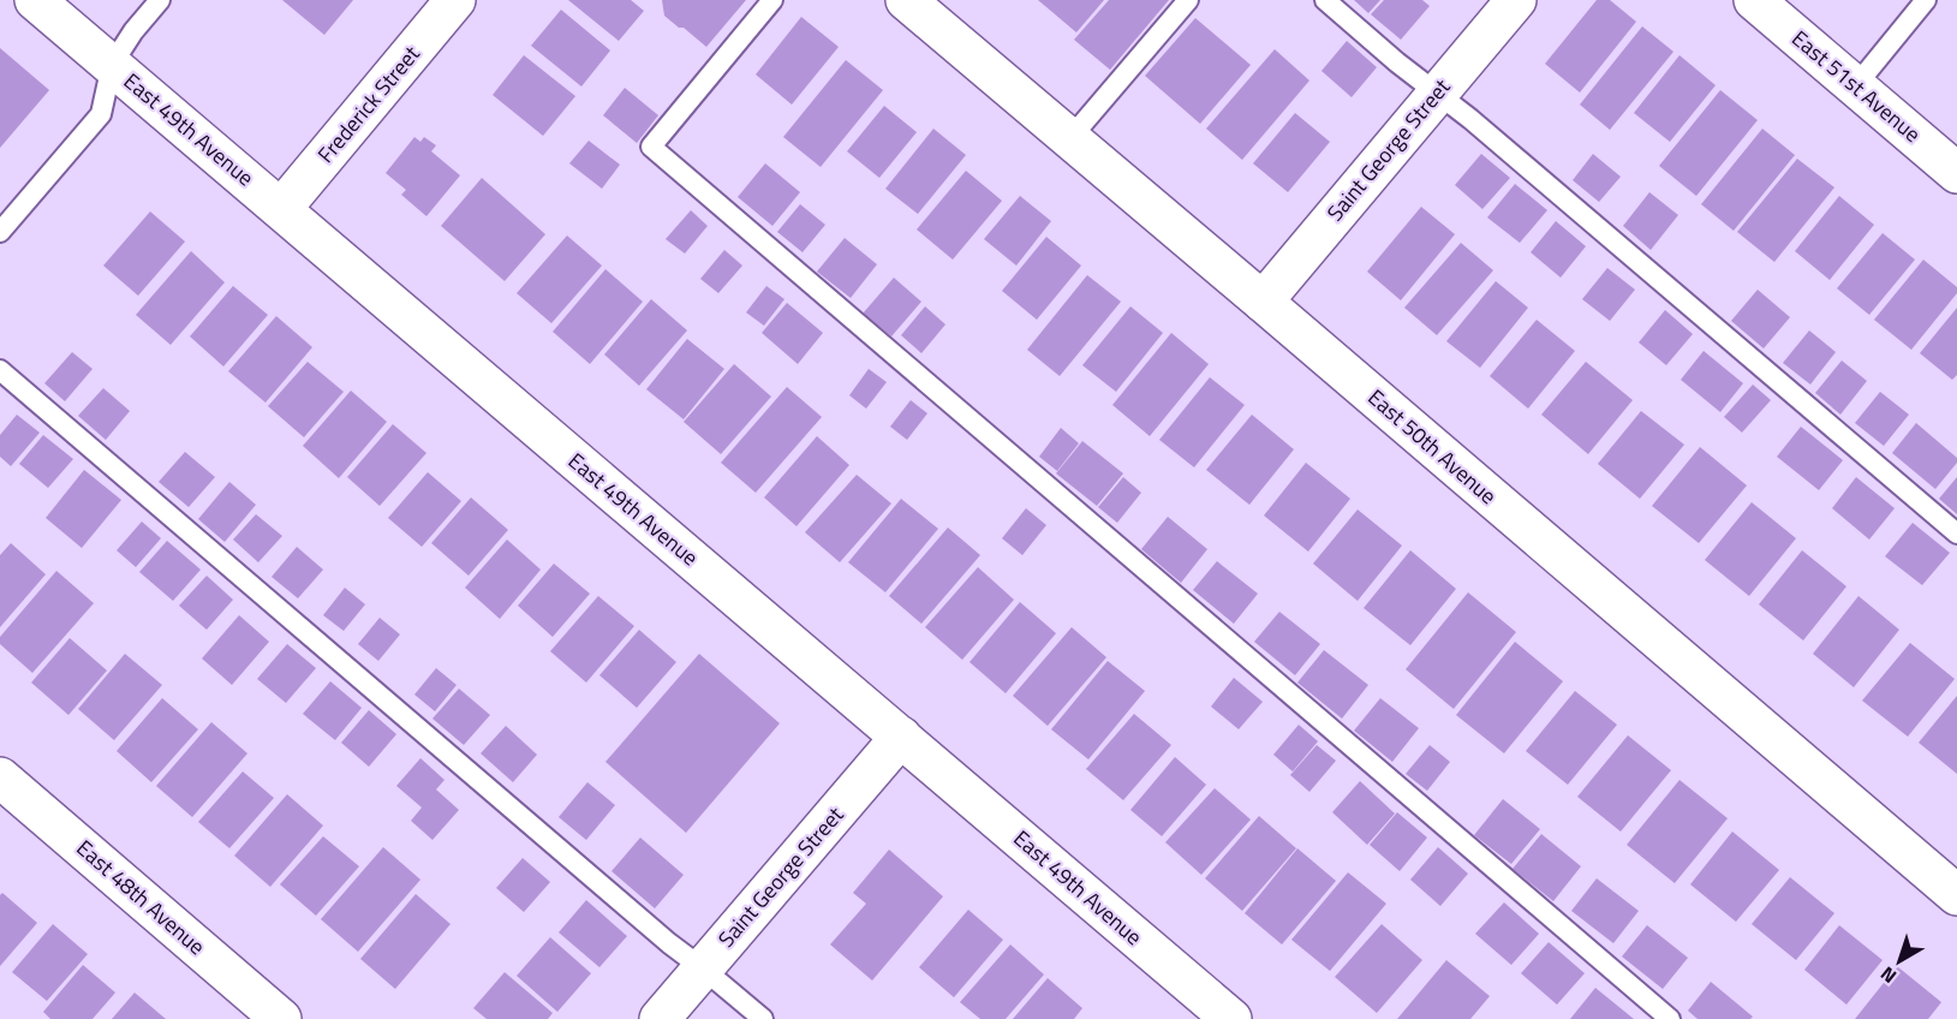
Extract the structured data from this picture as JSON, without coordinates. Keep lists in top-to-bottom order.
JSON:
{
  "streets": {
    "street": [
      "East 51st Avenue",
      "Frederick Street",
      "East 49th Avenue",
      "Saint George Street",
      "East 50th Avenue",
      "East 48th Avenue"
    ]
  },
  "crossings": [
    ["Frederick Street", "East 49th Avenue"],
    ["East 49th Avenue", "Saint George Street"],
    ["Saint George Street", "East 50th Avenue"]
  ],
  "north": "bottom left"
}
